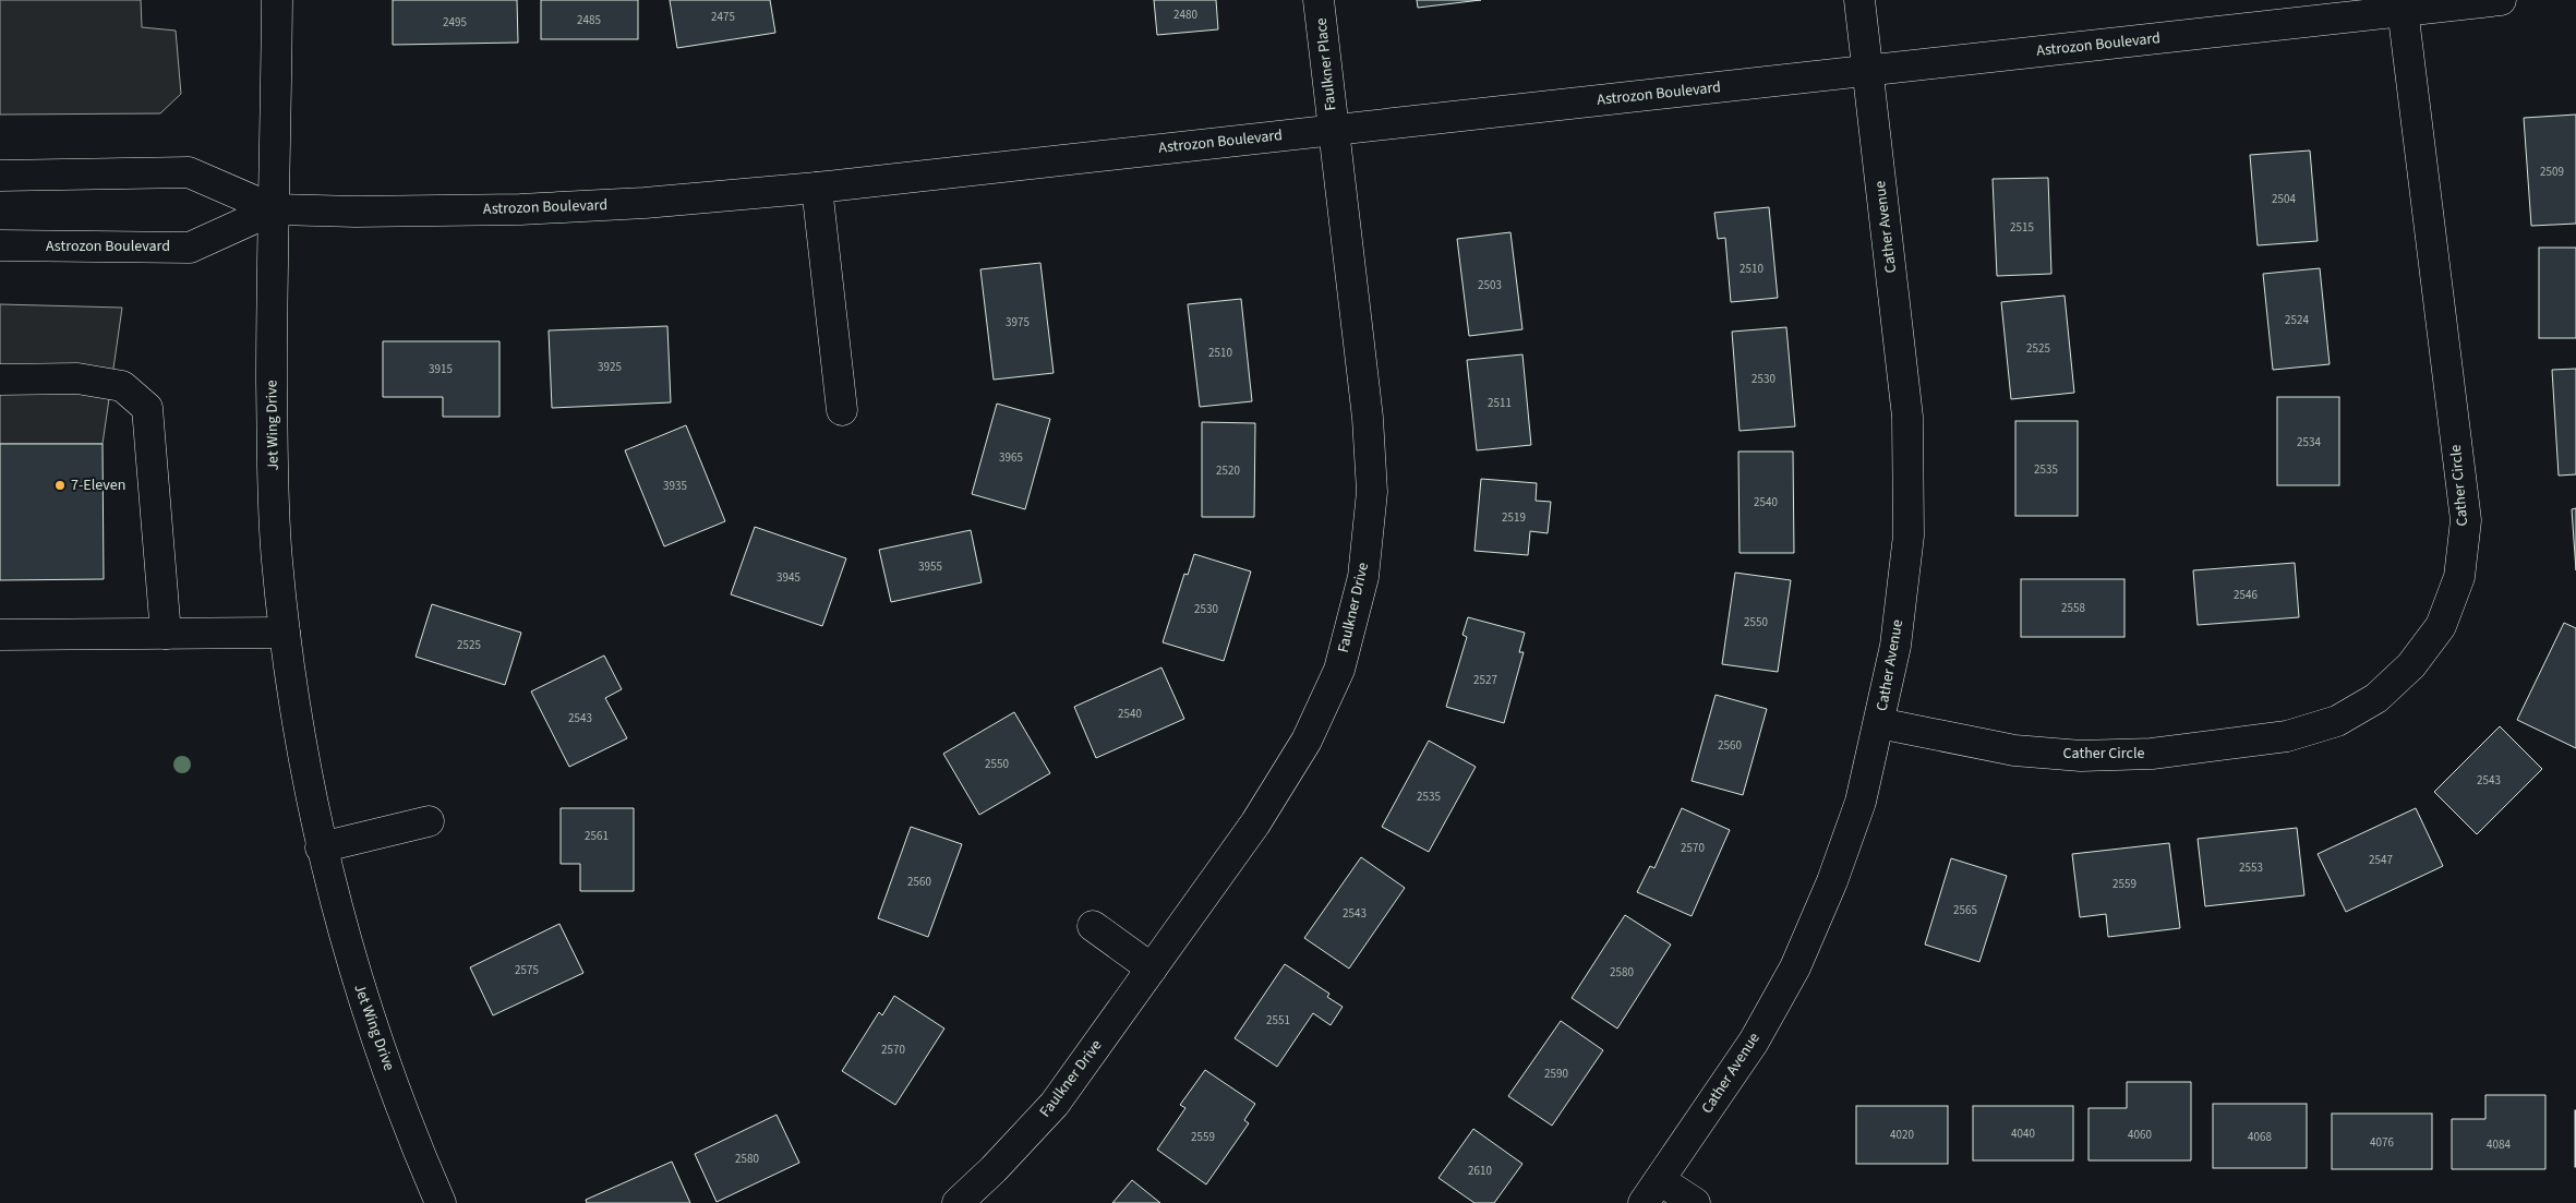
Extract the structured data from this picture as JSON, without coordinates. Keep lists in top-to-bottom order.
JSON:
{
  "streets": {
    "street": [
      "Astrozon Boulevard",
      "Faulkner Place",
      "Cather Avenue",
      "Jet Wing Drive",
      "Cather Circle",
      "Faulkner Drive"
    ]
  },
  "crossings": [
    ["Astrozon Boulevard", "Faulkner Place"],
    ["Astrozon Boulevard", "Cather Avenue"],
    ["Astrozon Boulevard", "Jet Wing Drive"],
    ["Astrozon Boulevard", "Cather Circle"],
    ["Astrozon Boulevard", "Faulkner Drive"],
    ["Faulkner Place", "Faulkner Drive"],
    ["Cather Avenue", "Cather Circle"]
  ],
  "places": ["7-Eleven"],
  "house_numbers": [
    "2480",
    "2475",
    "2485",
    "2495",
    "2509",
    "2504",
    "2515",
    "2510",
    "2503",
    "2524",
    "3975",
    "2525",
    "2510",
    "3925",
    "3915",
    "2530",
    "2511",
    "2534",
    "3965",
    "2535",
    "2520",
    "3935",
    "2540",
    "2519",
    "3955",
    "3945",
    "2546",
    "2558",
    "2530",
    "2550",
    "2525",
    "2527",
    "2540",
    "2543",
    "2560",
    "2550",
    "2543",
    "2535",
    "2561",
    "2570",
    "2547",
    "2553",
    "2560",
    "2559",
    "2565",
    "2543",
    "2575",
    "2580",
    "2551",
    "2570",
    "2590",
    "4040",
    "4020",
    "4060",
    "2559",
    "4068",
    "4076",
    "4084",
    "2580",
    "2610"
  ]
}
